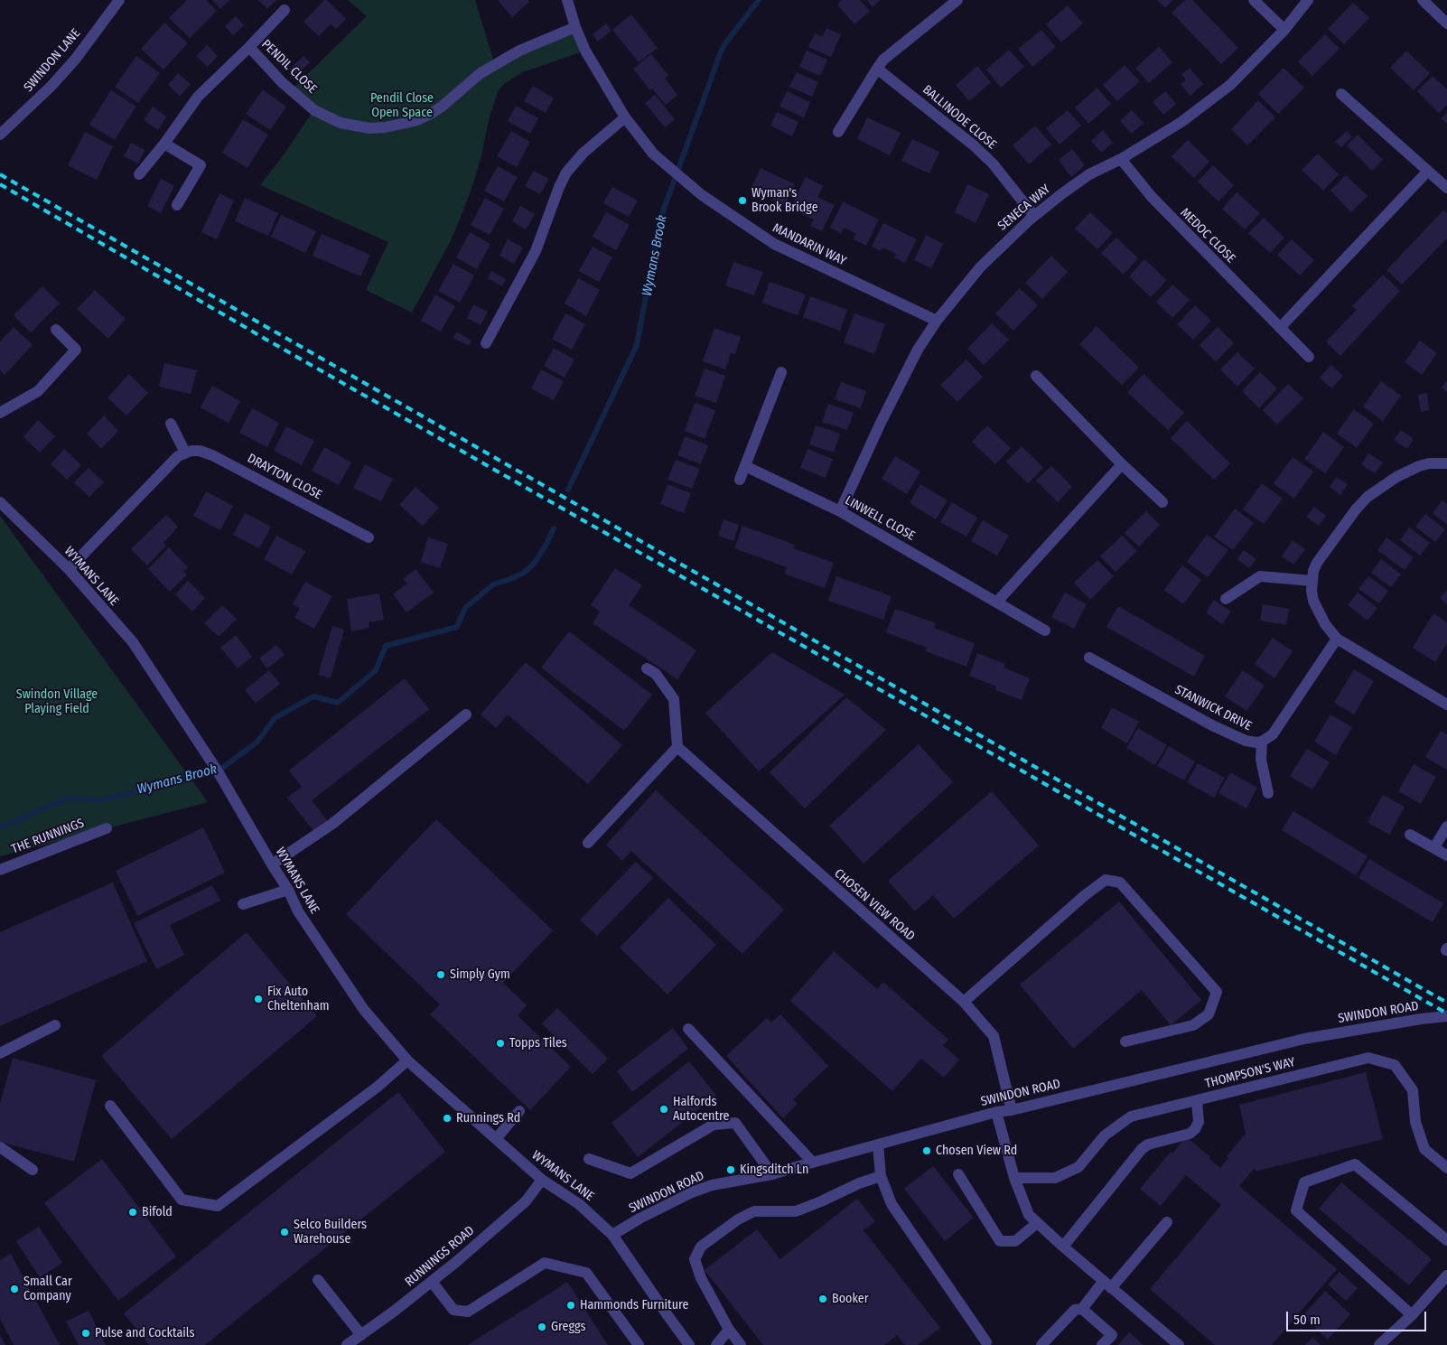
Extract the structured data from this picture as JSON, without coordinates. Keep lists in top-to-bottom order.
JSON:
{
  "streets": {
    "street": [
      "SWINDON LANE",
      "PENDIL CLOSE",
      "BALLINODE CLOSE",
      "SENECA WAY",
      "MEDOC CLOSE",
      "MANDARIN WAY",
      "DRAYTON CLOSE",
      "LINWELL CLOSE",
      "WYMANS LANE",
      "STANWICK DRIVE",
      "THE RUNNINGS",
      "CHOSEN VIEW ROAD",
      "SWINDON ROAD",
      "THOMPSON'S WAY",
      "RUNNINGS ROAD"
    ]
  },
  "crossings": [
    ["PENDIL CLOSE", "MANDARIN WAY"],
    ["BALLINODE CLOSE", "SENECA WAY"],
    ["SENECA WAY", "MEDOC CLOSE"],
    ["SENECA WAY", "MANDARIN WAY"],
    ["SENECA WAY", "LINWELL CLOSE"],
    ["WYMANS LANE", "SWINDON ROAD"],
    ["WYMANS LANE", "RUNNINGS ROAD"],
    ["CHOSEN VIEW ROAD", "SWINDON ROAD"]
  ],
  "water": ["Wymans Brook"],
  "parks": ["Pendil Close Open Space", "Swindon Village Playing Field"],
  "places": [
    "Wyman's Brook Bridge",
    "Simply Gym",
    "Fix Auto Cheltenham",
    "Topps Tiles",
    "Halfords Autocentre",
    "Runnings Rd",
    "Chosen View Rd",
    "Kingsditch Ln",
    "Bifold",
    "Selco Builders Warehouse",
    "Small Car Company",
    "Booker",
    "Hammonds Furniture",
    "Greggs",
    "Pulse and Cocktails"
  ],
  "scale_bar": "50 m"
}
